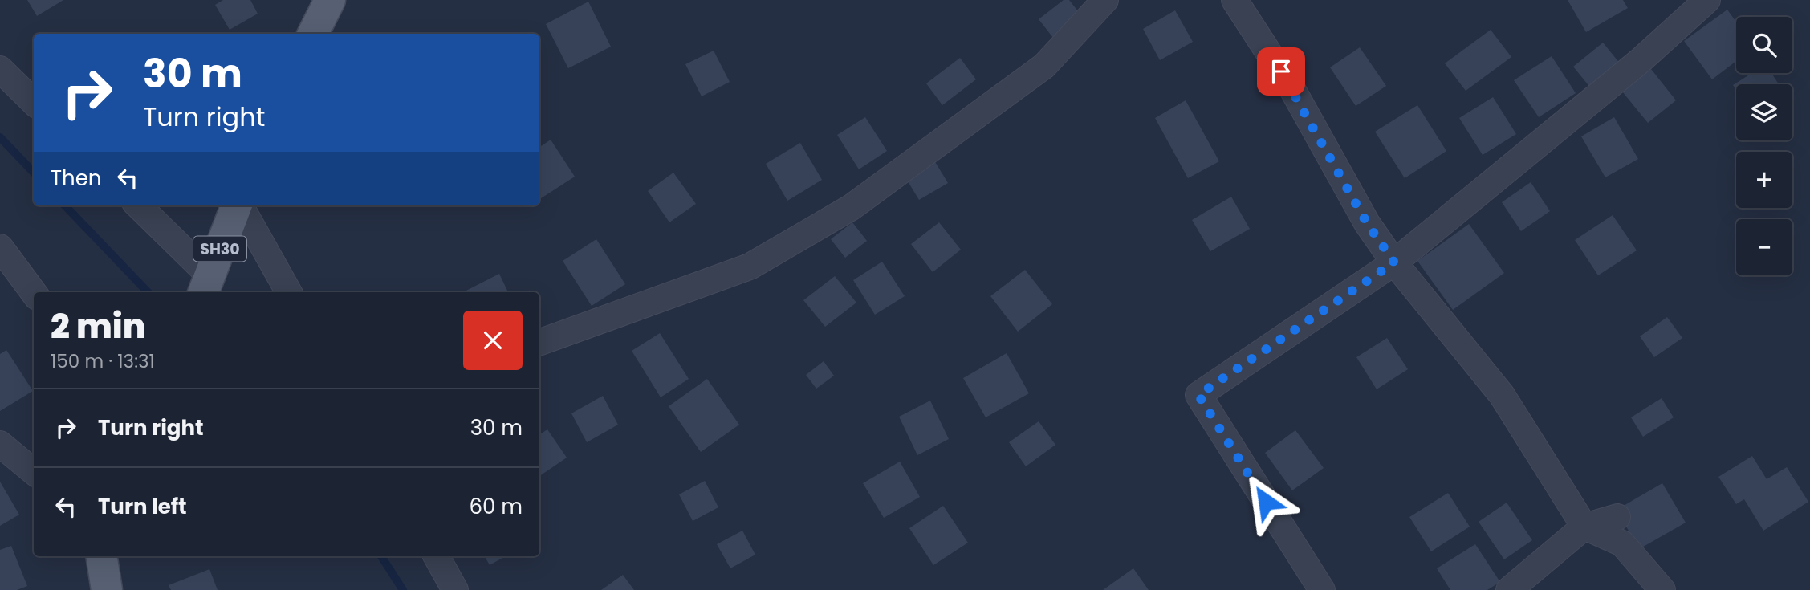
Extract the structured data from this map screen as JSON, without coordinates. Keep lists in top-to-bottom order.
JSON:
{
  "streets": {
    "main road": ["SH30"]
  },
  "page": {
    "map_buttons": ["+", "−"],
    "turn": ["30 m", "Turn right"],
    "then": "Then",
    "heading": ["2 min", "150 m · 13:31"],
    "list": [
      {
        "name": "Turn right",
        "value": "30 m"
      },
      {
        "name": "Turn left",
        "value": "60 m"
      }
    ]
  }
}
